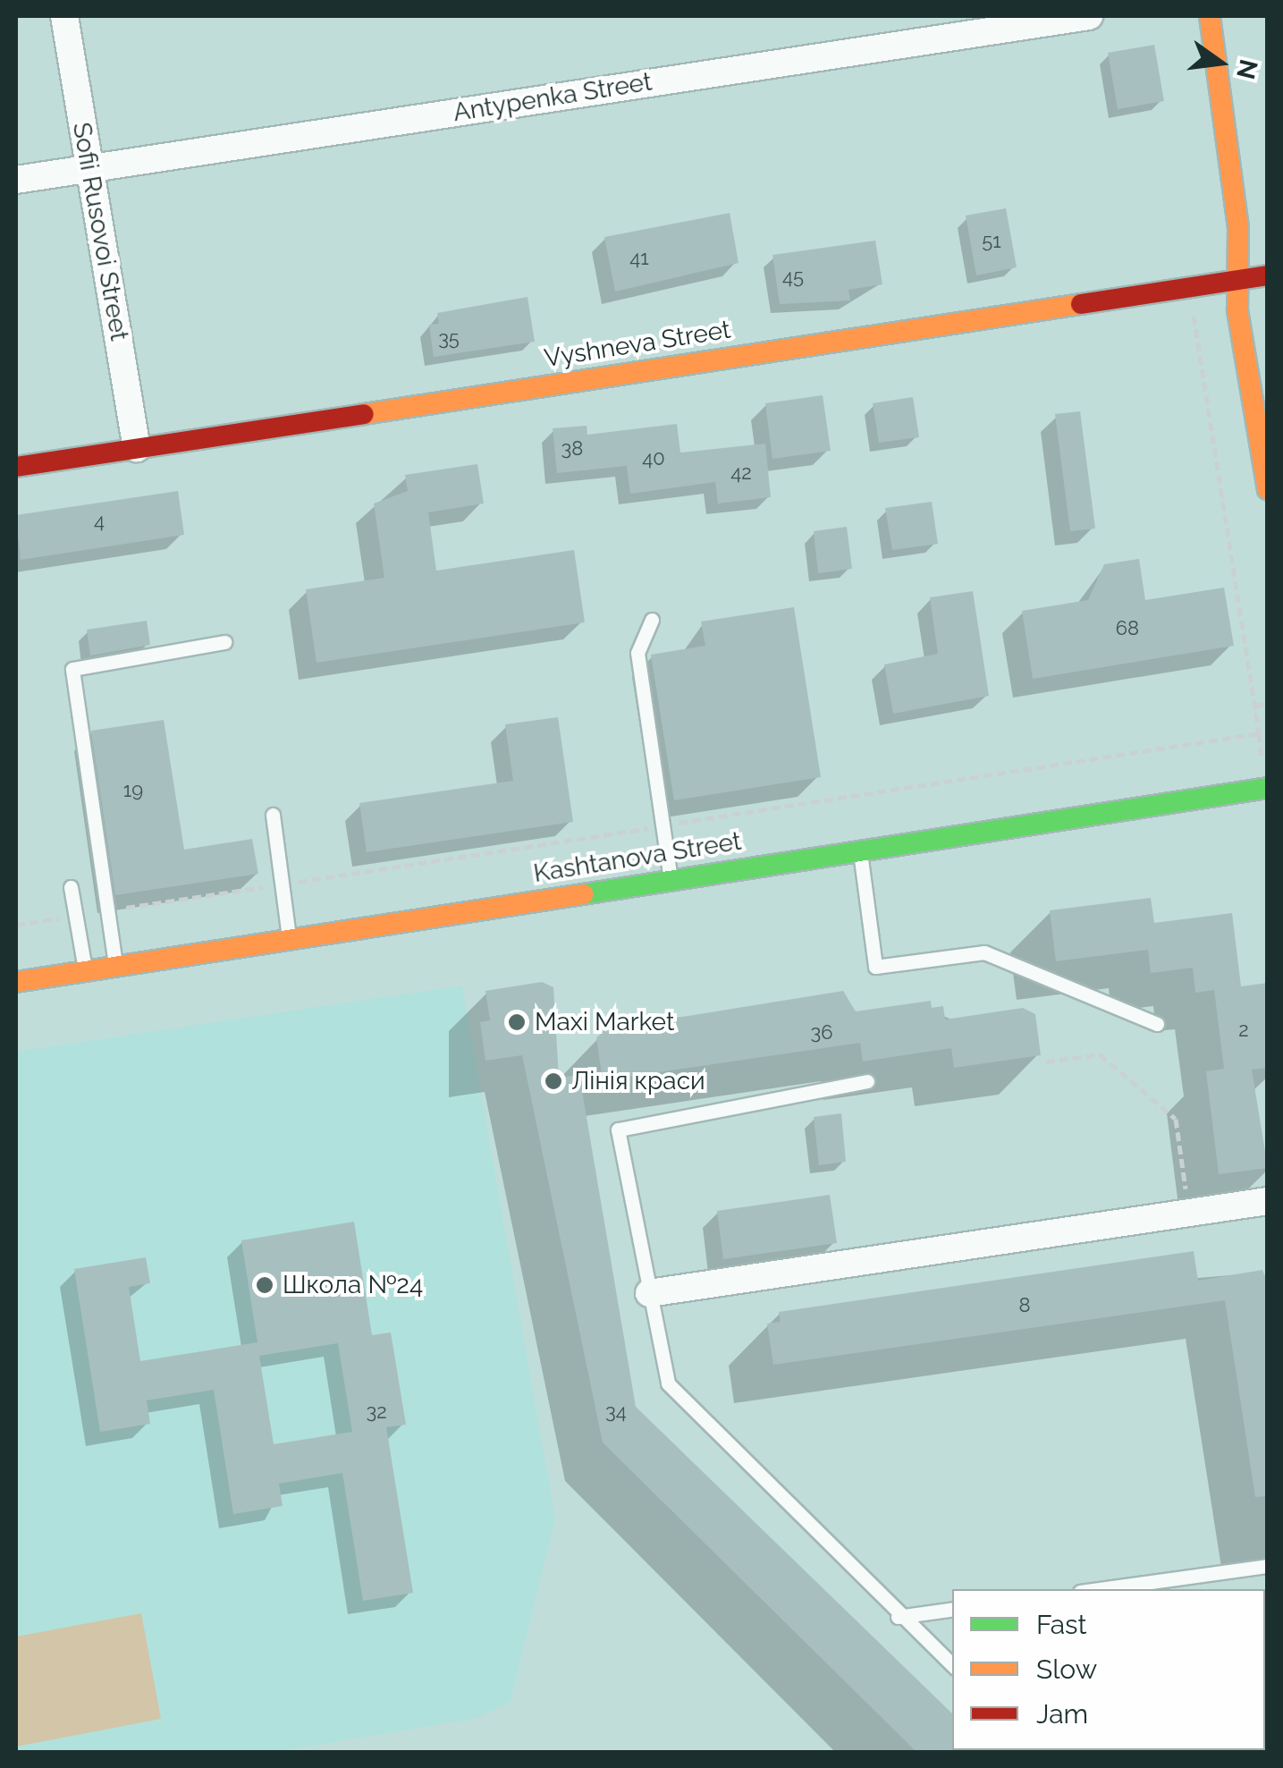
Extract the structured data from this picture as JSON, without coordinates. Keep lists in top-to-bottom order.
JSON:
{
  "streets": {
    "street": [
      "Antypenka Street",
      "Sofii Rusovoi Street",
      "Vyshneva Street",
      "Kashtanova Street"
    ]
  },
  "crossings": [
    ["Antypenka Street", "Sofii Rusovoi Street"],
    ["Sofii Rusovoi Street", "Vyshneva Street"]
  ],
  "places": ["Maxi Market", "Лінія краси", "Школа №24"],
  "house_numbers": [
    "51",
    "41",
    "45",
    "35",
    "38",
    "40",
    "42",
    "4",
    "68",
    "19",
    "2",
    "36",
    "8",
    "32",
    "34"
  ],
  "legend": ["Fast", "Slow", "Jam"],
  "north": "right"
}
